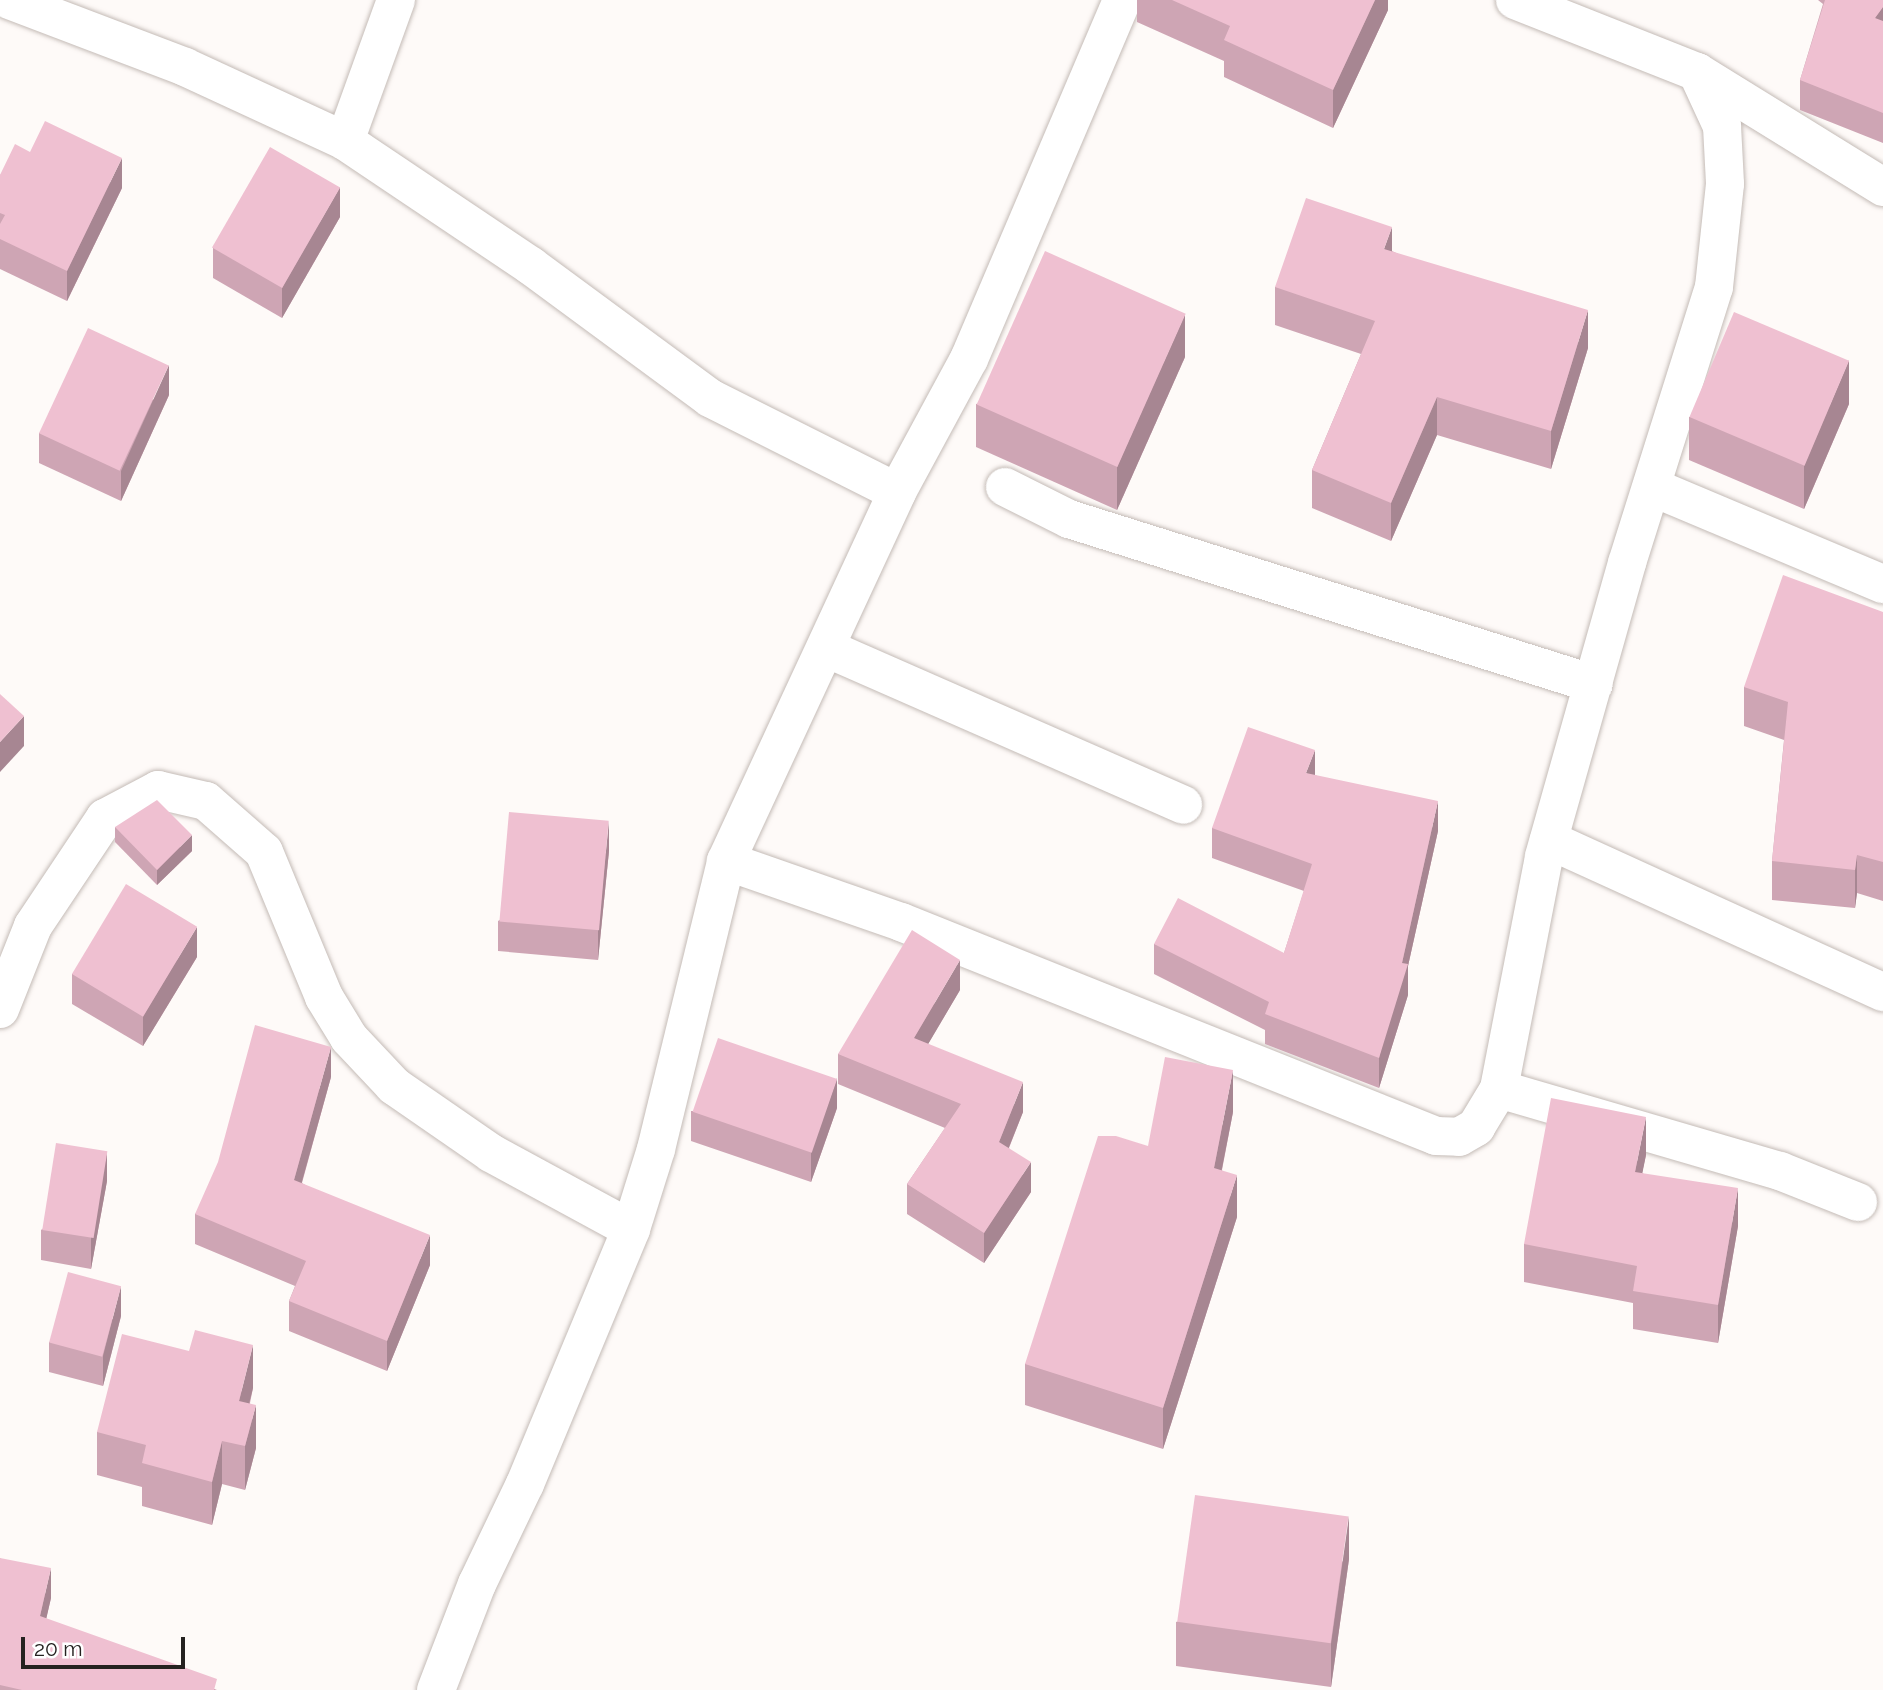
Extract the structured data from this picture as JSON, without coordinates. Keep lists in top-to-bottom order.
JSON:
{
  "scale_bar": "20 m"
}
